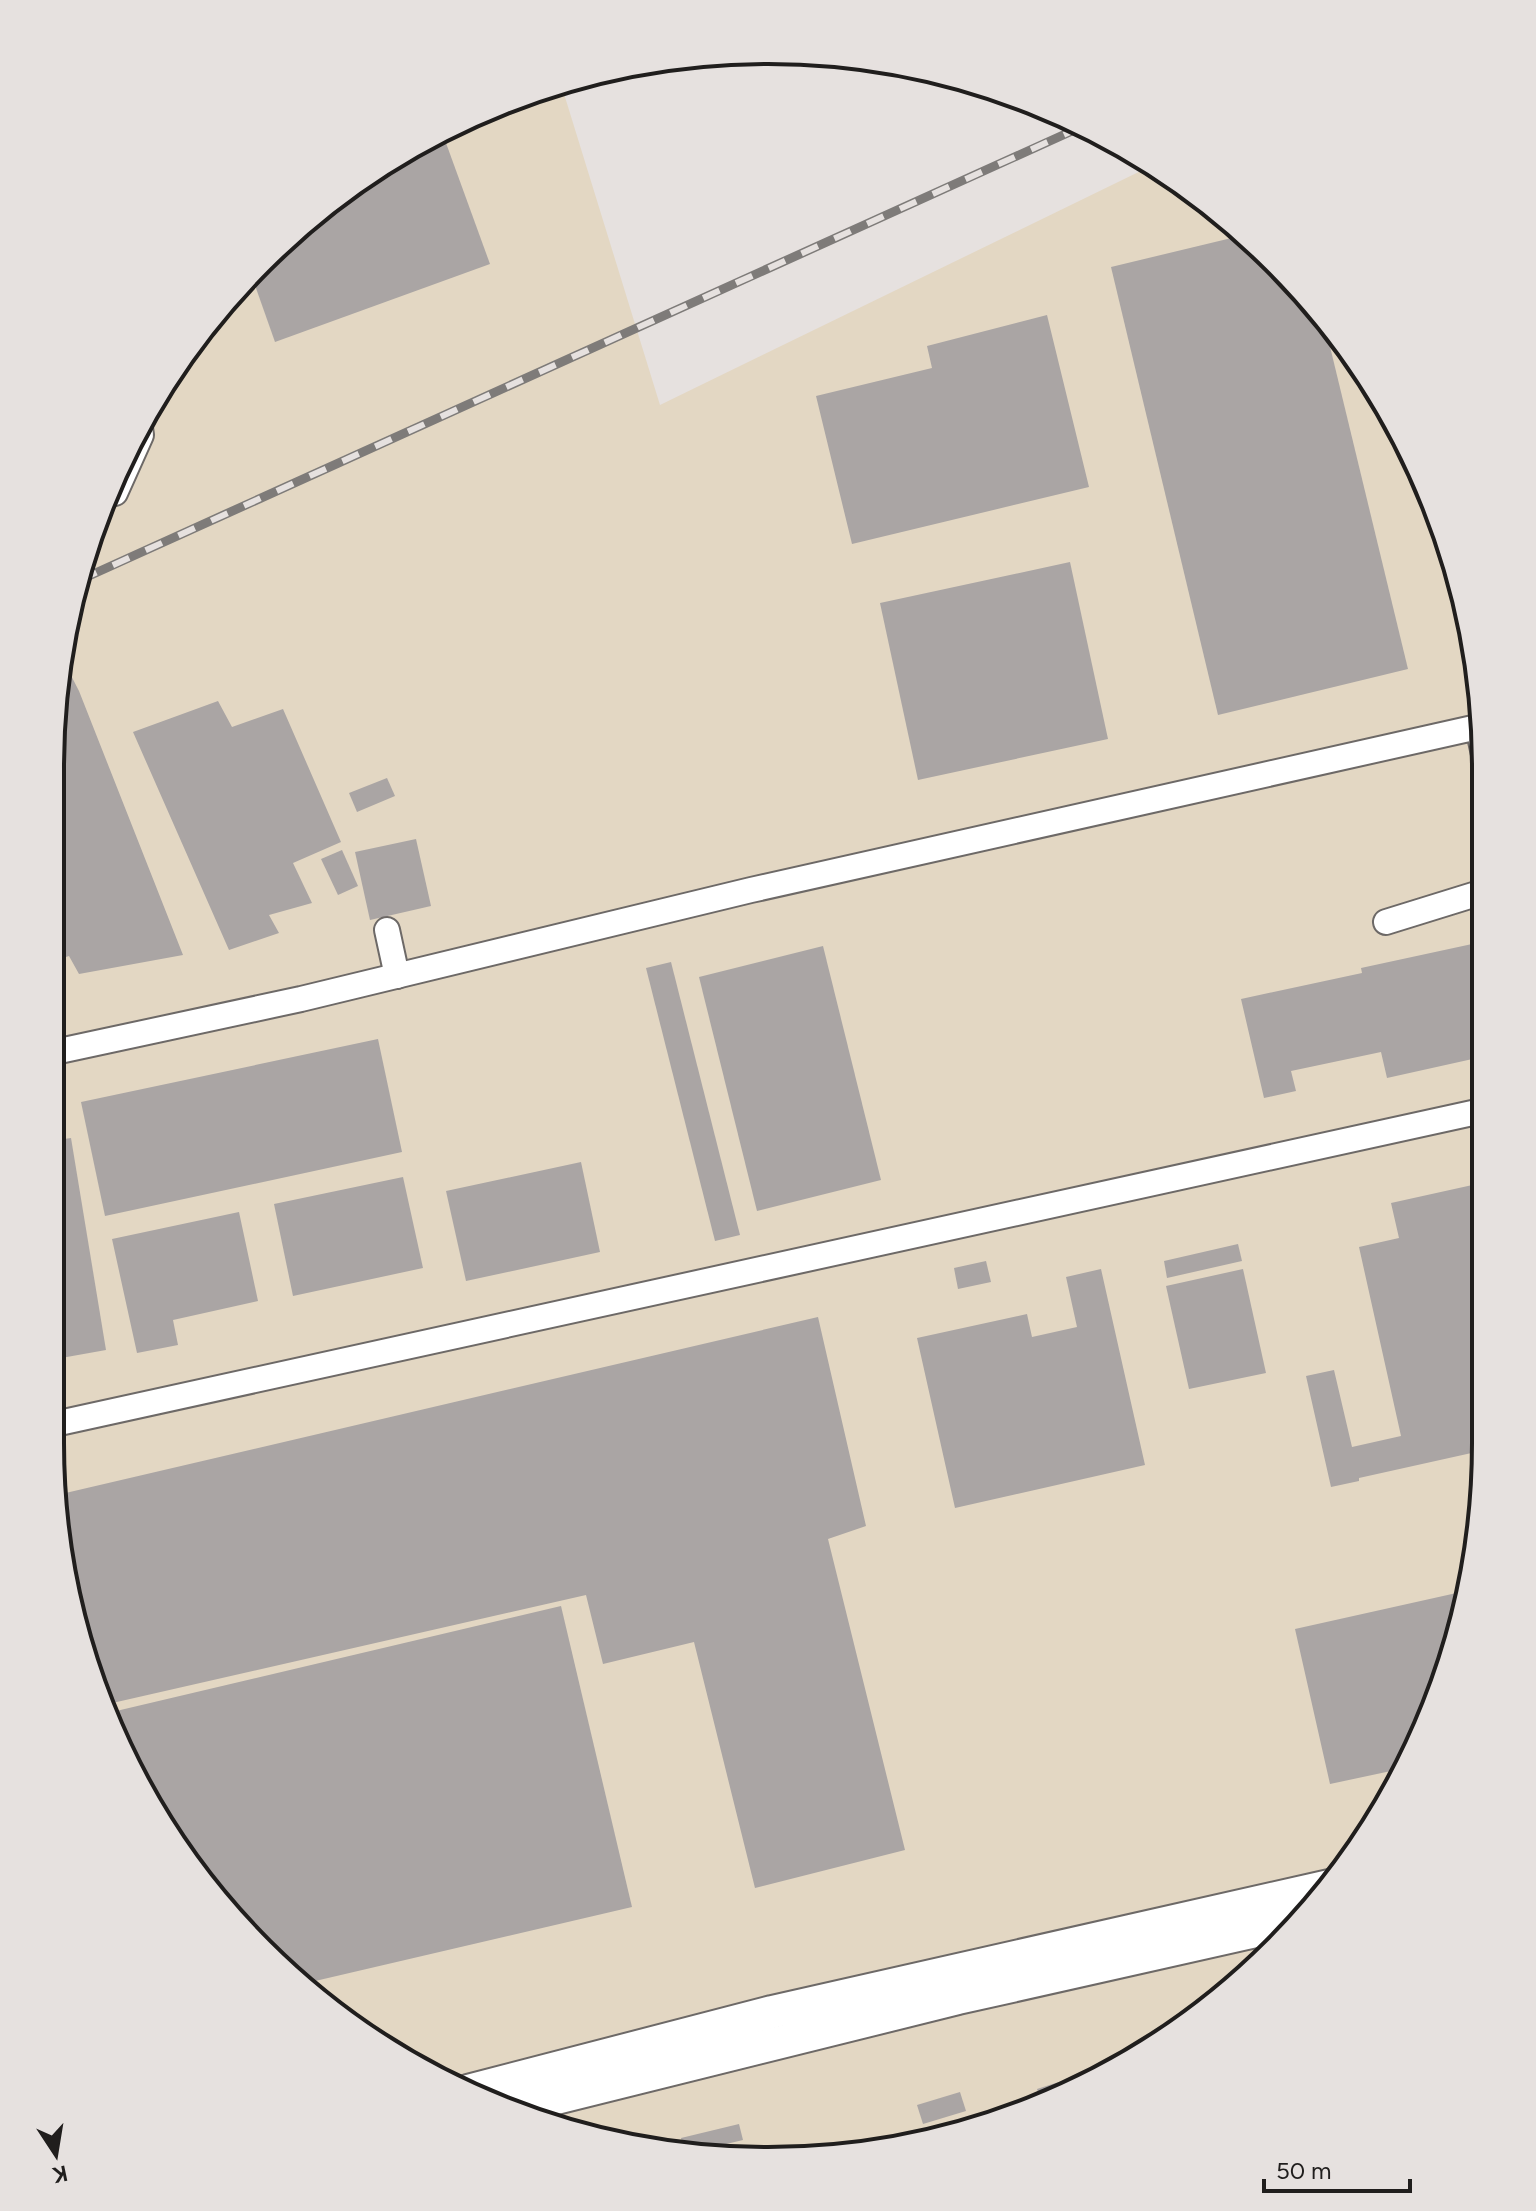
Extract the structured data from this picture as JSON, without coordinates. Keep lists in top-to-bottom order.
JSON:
{
  "scale_bar": "50 m",
  "north": "bottom"
}
